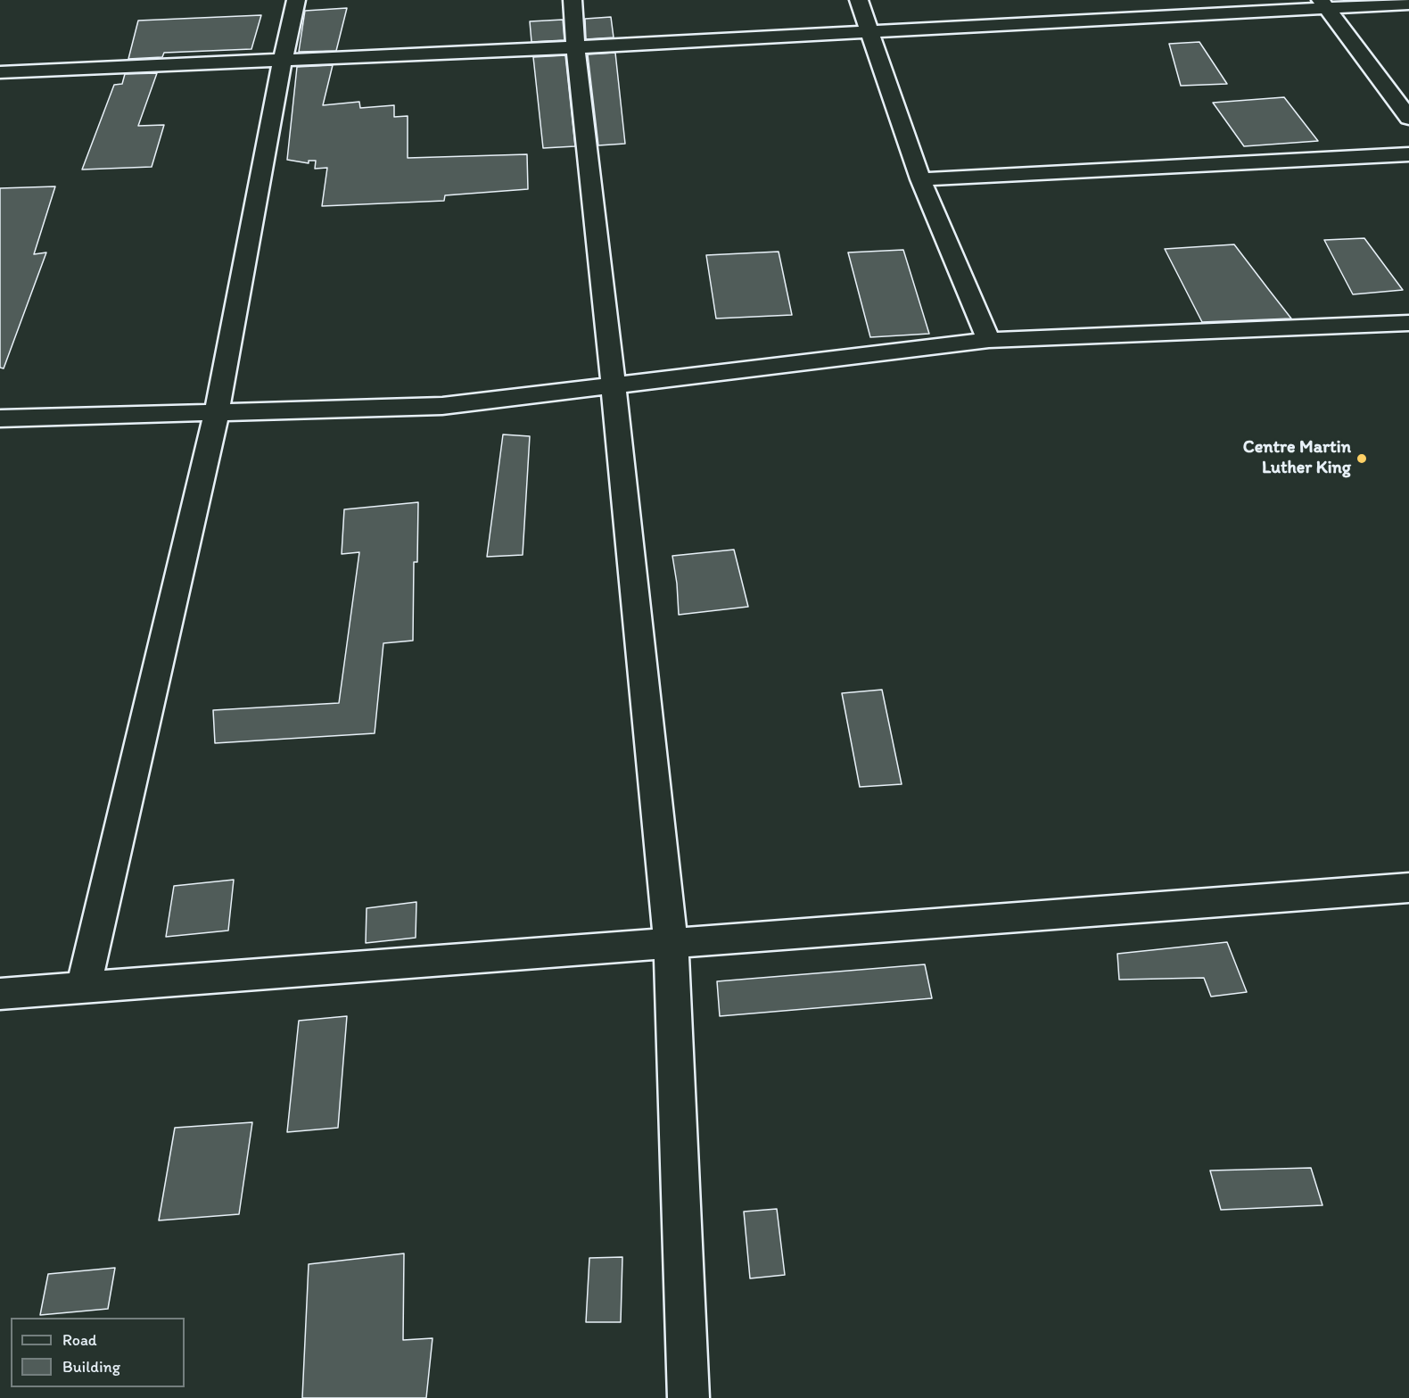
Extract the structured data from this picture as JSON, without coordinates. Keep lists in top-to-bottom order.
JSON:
{
  "places": ["Centre Martin Luther King"],
  "legend": ["Road", "Building"]
}
